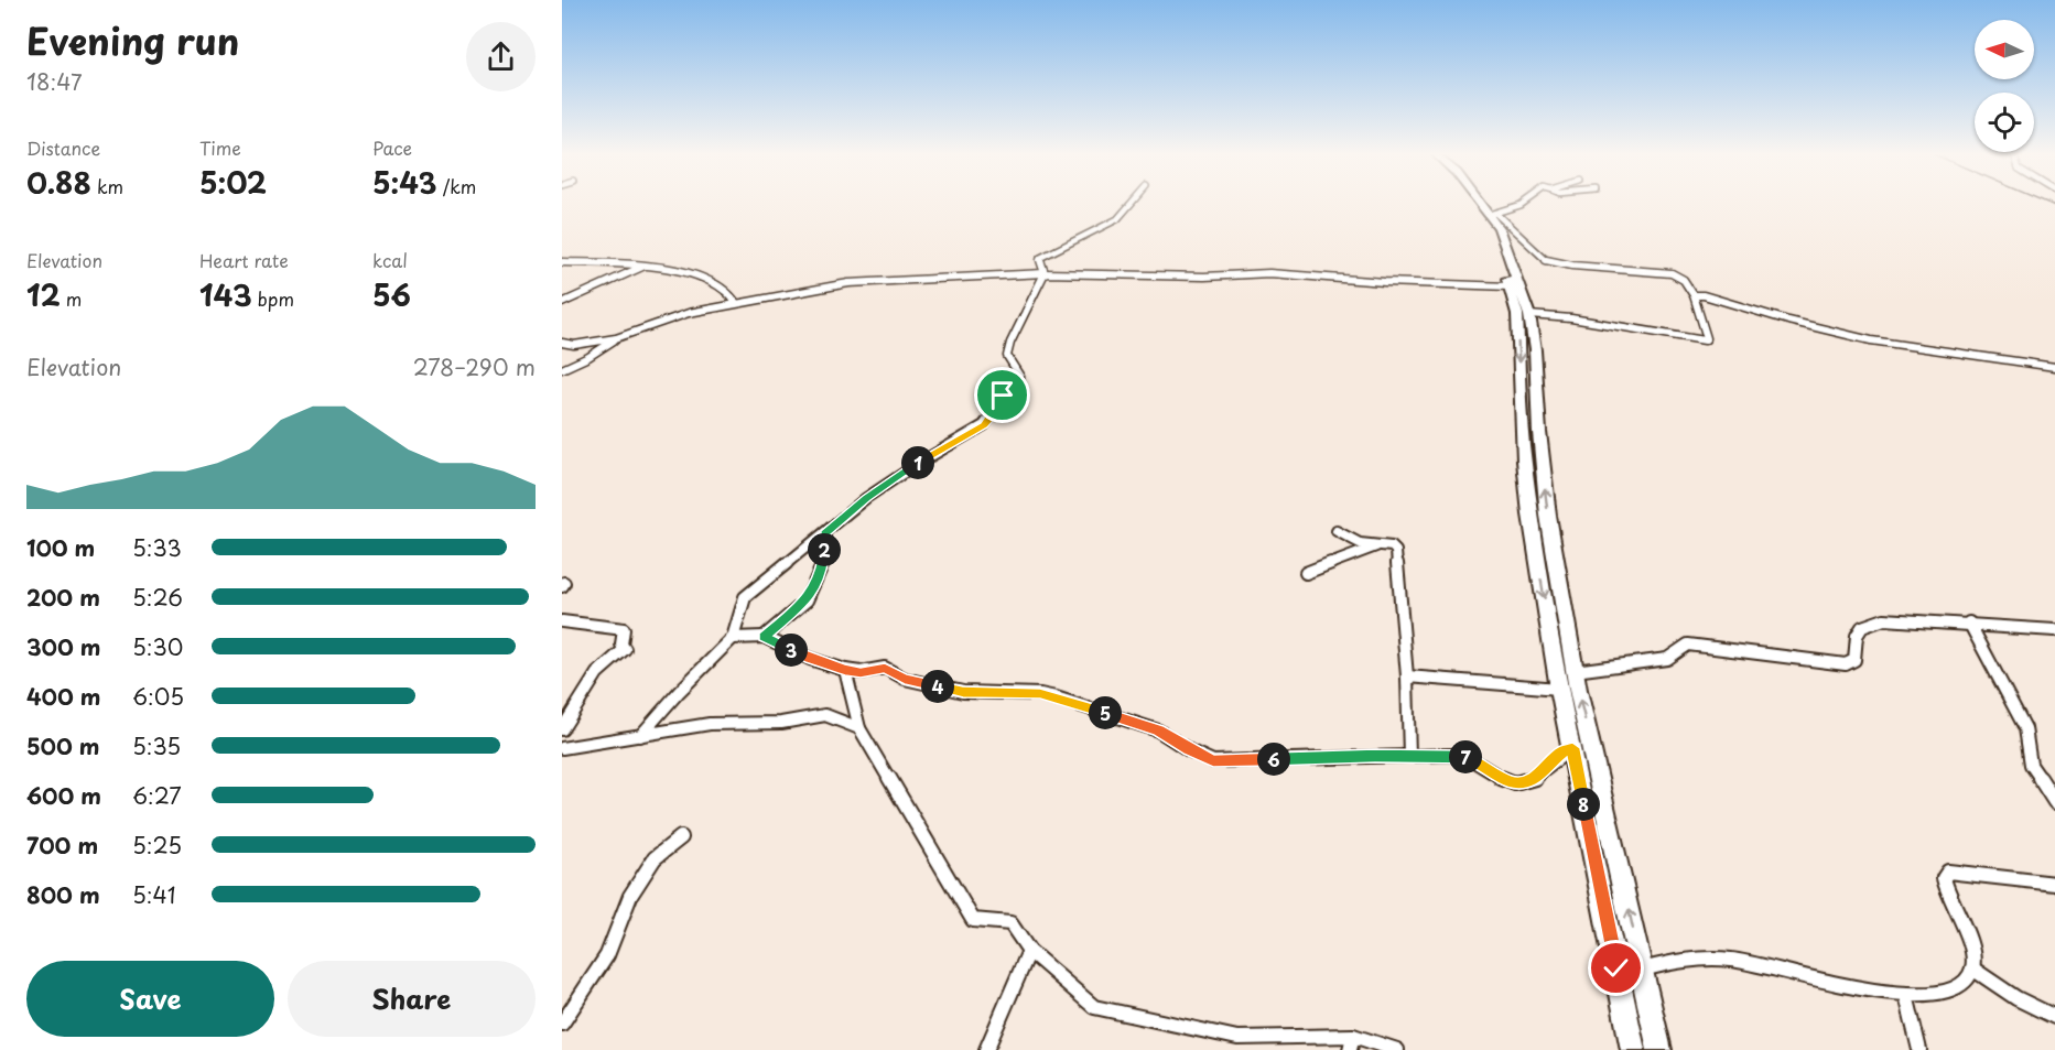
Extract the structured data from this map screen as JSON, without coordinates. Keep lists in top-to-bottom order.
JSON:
{
  "north": "left",
  "page": {
    "heading": ["Evening run", "18:47"],
    "stats": [
      ["Distance", "0.88 km"],
      ["Time", "5:02"],
      ["Pace", "5:43 /km"],
      ["Elevation", "12 m"],
      ["Heart rate", "143 bpm"],
      ["kcal", "56"]
    ],
    "chart": ["Elevation", "278–290 m"],
    "pins": [
      "1",
      "2",
      "3",
      "4",
      "5",
      "7",
      "6",
      "8"
    ],
    "list": [
      {
        "name": "100 m",
        "note": "5:33"
      },
      {
        "name": "200 m",
        "note": "5:26"
      },
      {
        "name": "300 m",
        "note": "5:30"
      },
      {
        "name": "400 m",
        "note": "6:05"
      },
      {
        "name": "500 m",
        "note": "5:35"
      },
      {
        "name": "600 m",
        "note": "6:27"
      },
      {
        "name": "700 m",
        "note": "5:25"
      },
      {
        "name": "800 m",
        "note": "5:41"
      }
    ],
    "buttons": ["Save", "Share"]
  }
}
